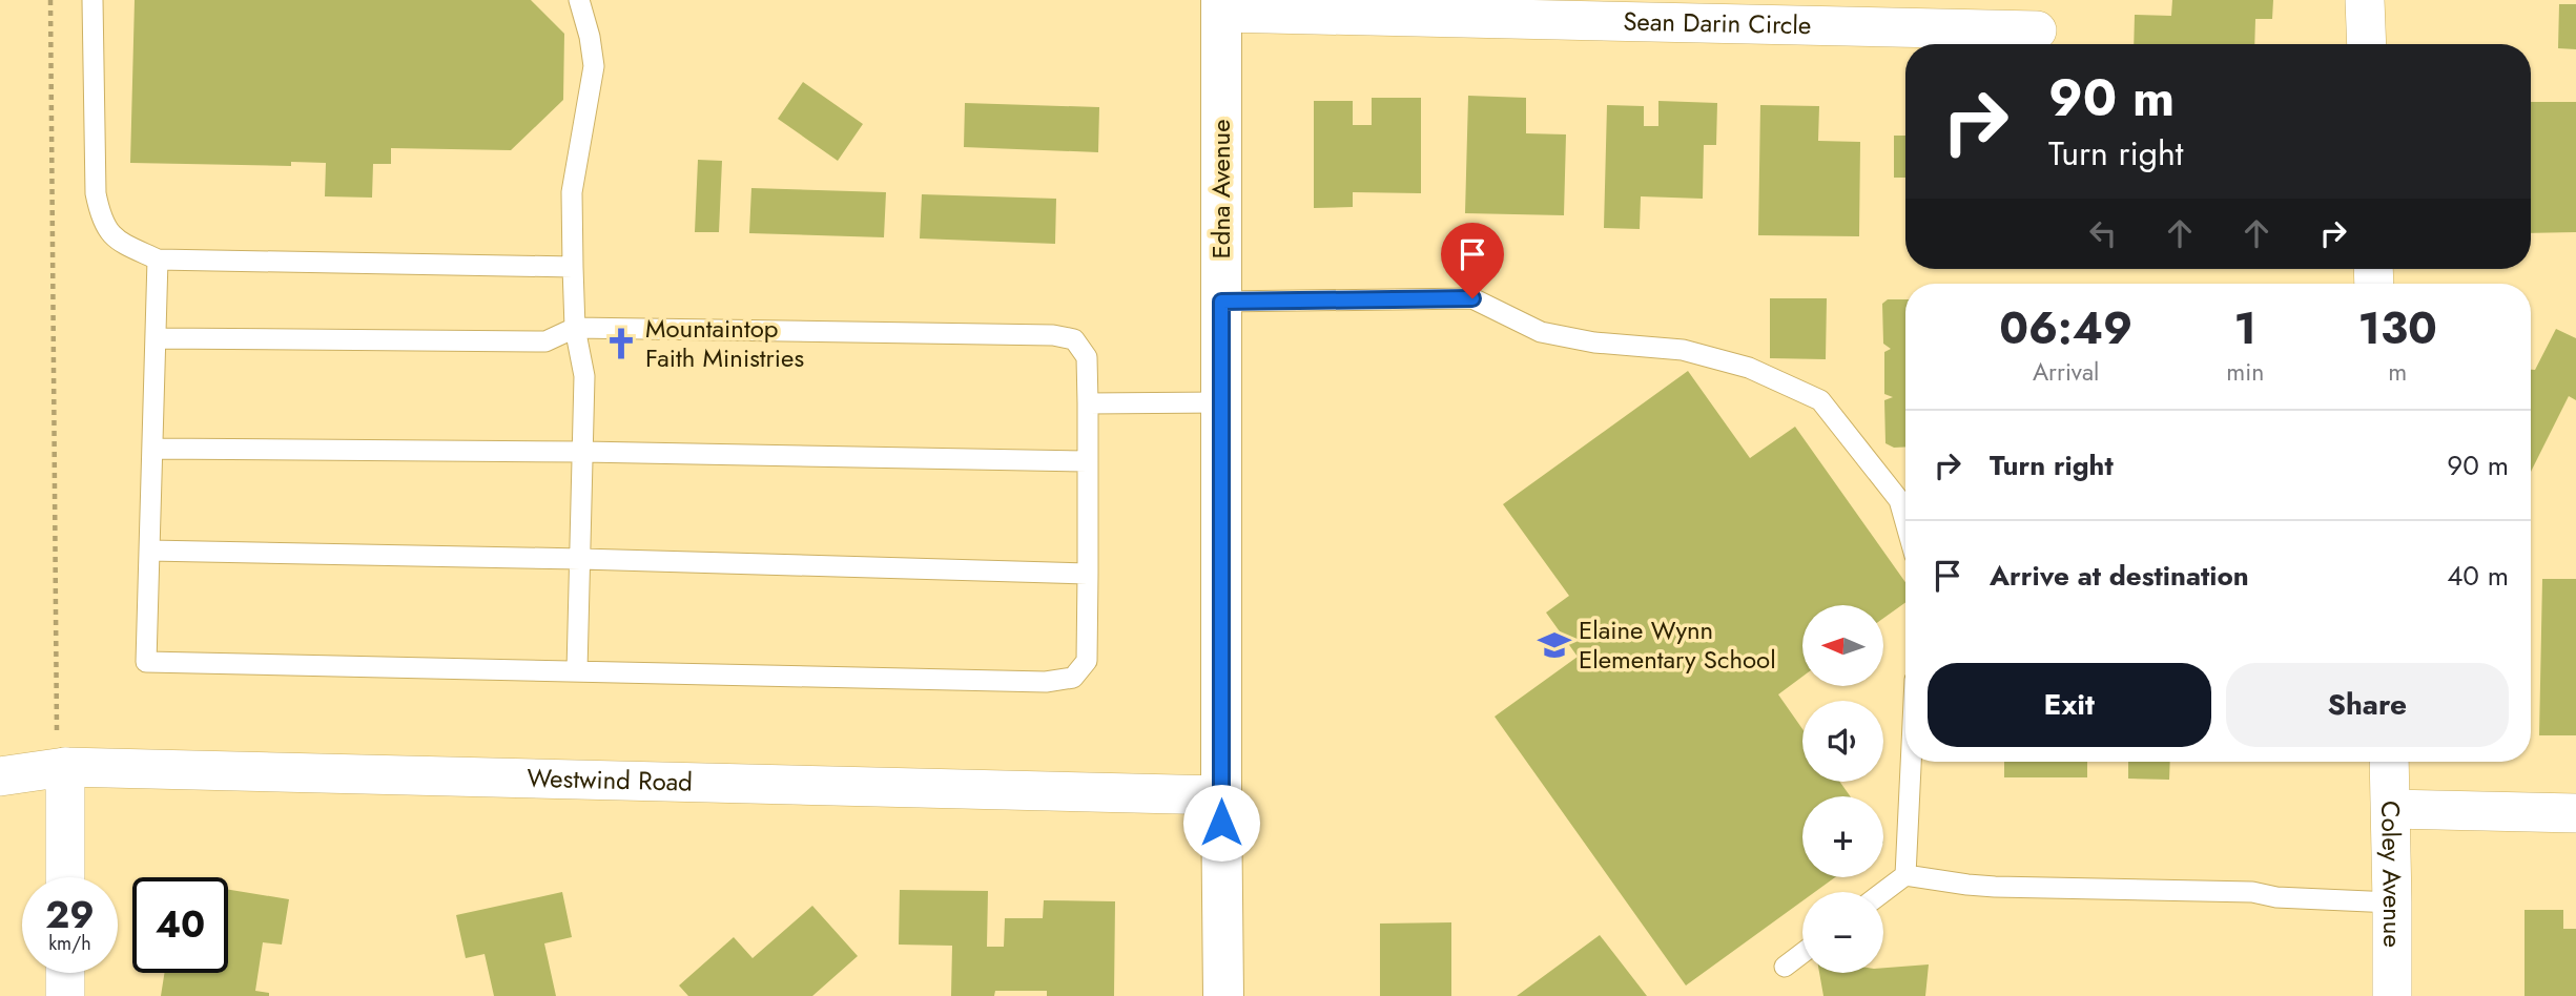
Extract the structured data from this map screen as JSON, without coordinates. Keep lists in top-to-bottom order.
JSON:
{
  "streets": {
    "street": [
      "Sean Darin Circle",
      "Edna Avenue",
      "Westwind Road",
      "Coley Avenue"
    ]
  },
  "crossings": [
    ["Sean Darin Circle", "Edna Avenue"],
    ["Edna Avenue", "Westwind Road"]
  ],
  "places": {
    "church": ["Mountaintop Faith Ministries"],
    "school or university": ["Elaine Wynn Elementary School"]
  },
  "north": "left",
  "page": {
    "turn": ["90 m", "Turn right"],
    "eta": [
      "06:49",
      "Arrival",
      "1",
      "min",
      "130",
      "m"
    ],
    "list": [
      {
        "name": "Turn right",
        "value": "90 m"
      },
      {
        "name": "Arrive at destination",
        "value": "40 m"
      }
    ],
    "map_buttons": ["+", "−"],
    "buttons": ["Exit", "Share"],
    "speed": "29 km/h",
    "limit": "40"
  }
}
